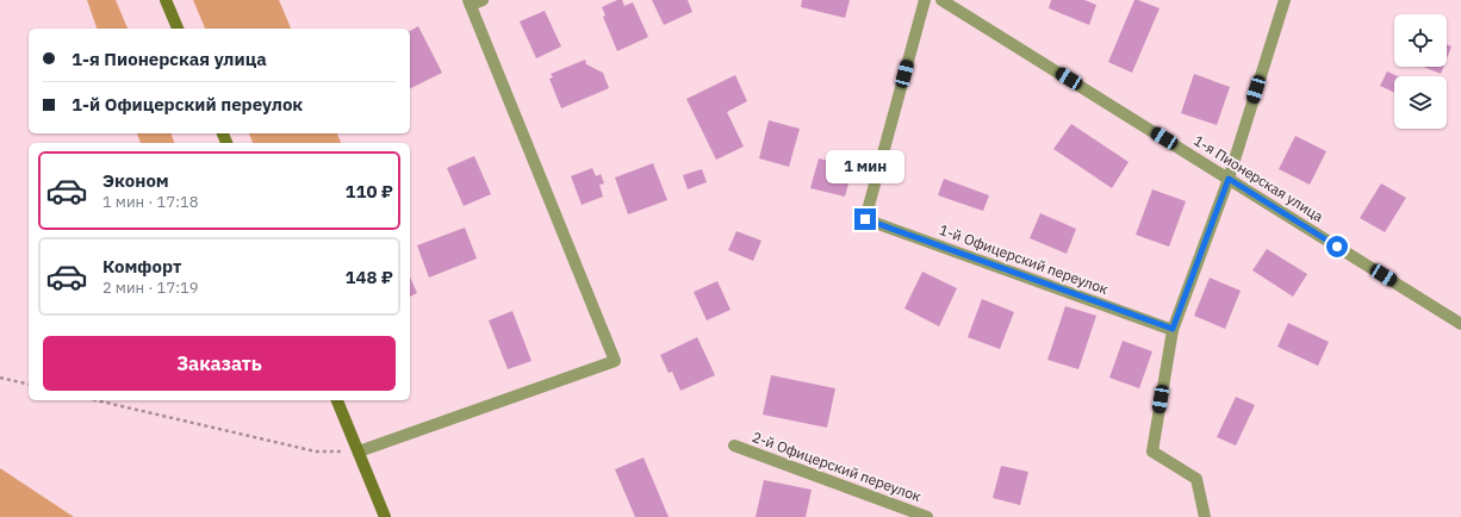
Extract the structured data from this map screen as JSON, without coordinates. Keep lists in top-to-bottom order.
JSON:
{
  "streets": {
    "street": ["1-я Пионерская улица", "1-й Офицерский переулок", "2-й Офицерский переулок"]
  },
  "page": {
    "banner": ["1-я Пионерская улица", "1-й Офицерский переулок"],
    "bubble": "1 мин",
    "list": [
      {
        "name": "Эконом",
        "note": "1 мин · 17:18",
        "value": "110 ₽"
      },
      {
        "name": "Комфорт",
        "note": "2 мин · 17:19",
        "value": "148 ₽"
      }
    ],
    "buttons": "Заказать"
  }
}
